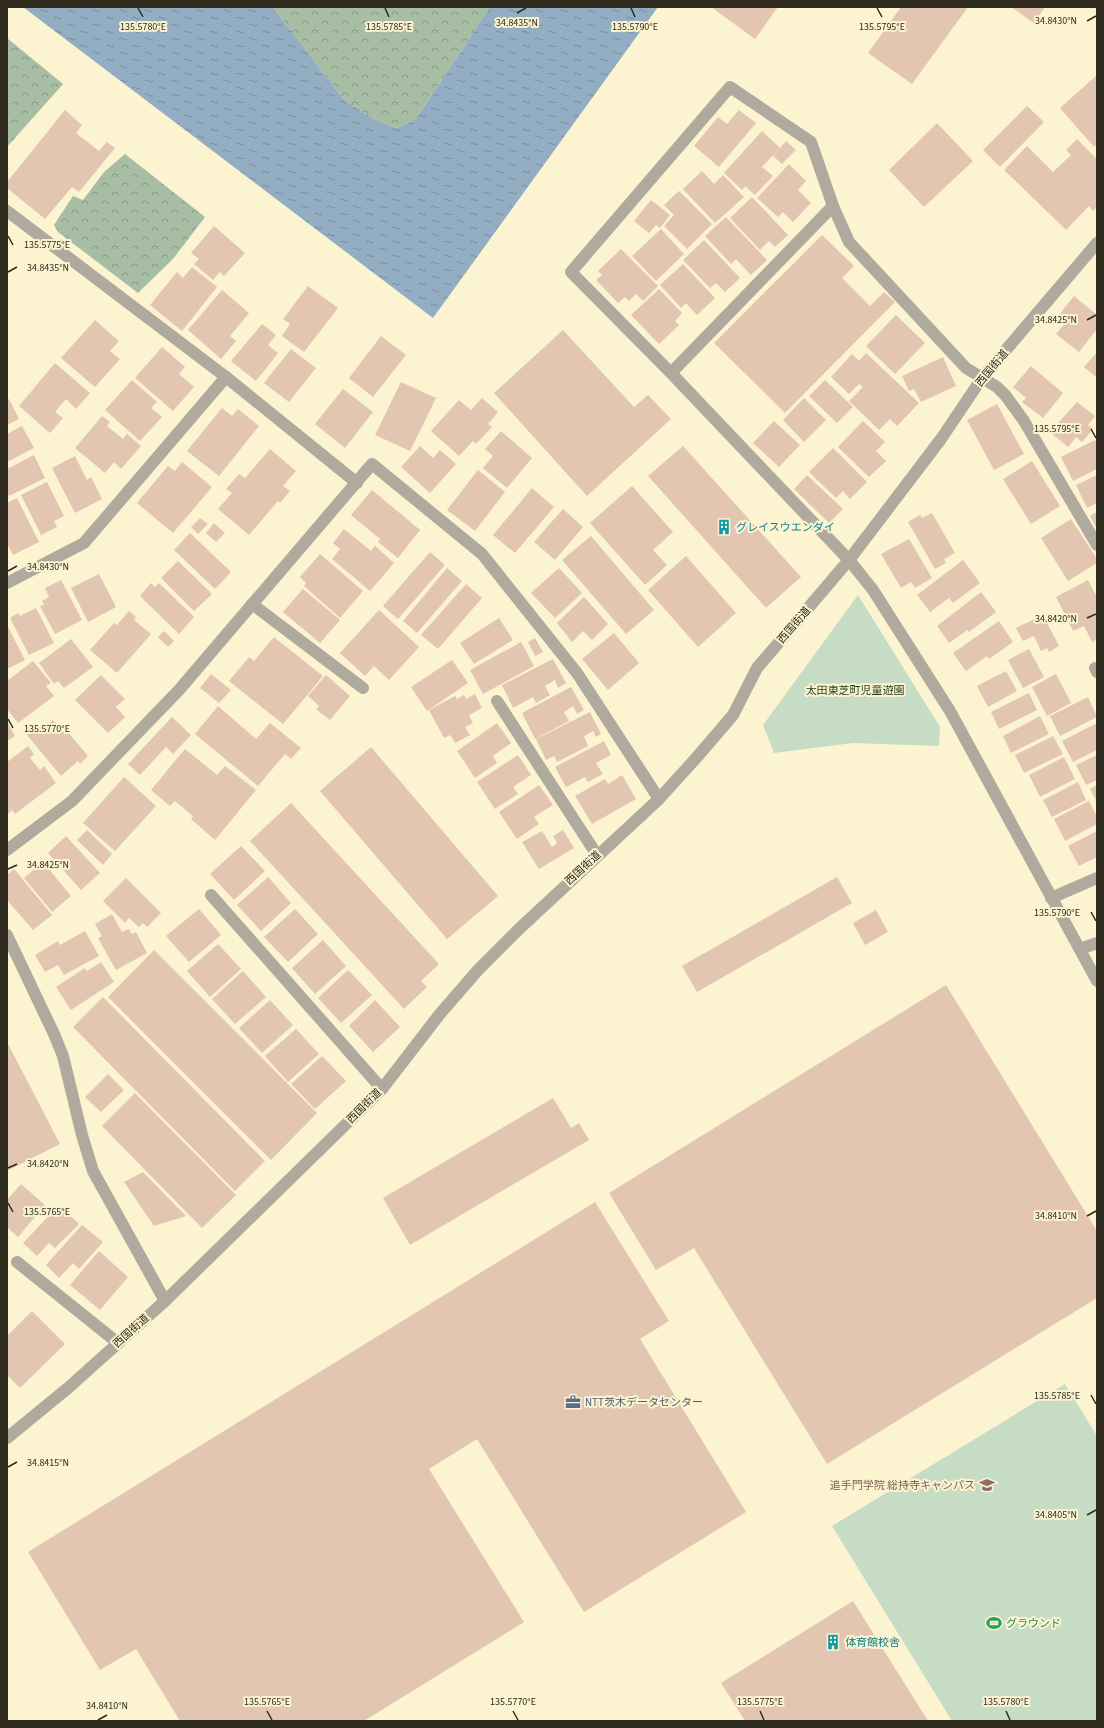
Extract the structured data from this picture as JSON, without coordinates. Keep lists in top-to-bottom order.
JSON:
{
  "streets": {
    "street": ["西国街道"]
  },
  "parks": ["太田東芝町児童遊園"],
  "places": {
    "building": ["グレイスウエンダイ", "体育館校舎"],
    "office": ["NTT茨木データセンター"],
    "school or university": ["追手門学院 総持寺キャンパス"],
    "sports": ["グラウンド"]
  },
  "coordinates": [
    "34.8430°N",
    "34.8435°N",
    "135.5780°E",
    "135.5785°E",
    "135.5790°E",
    "135.5795°E",
    "135.5775°E",
    "34.8425°N",
    "34.8420°N",
    "135.5770°E",
    "135.5765°E",
    "34.8410°N",
    "34.8415°N",
    "34.8405°N"
  ]
}
